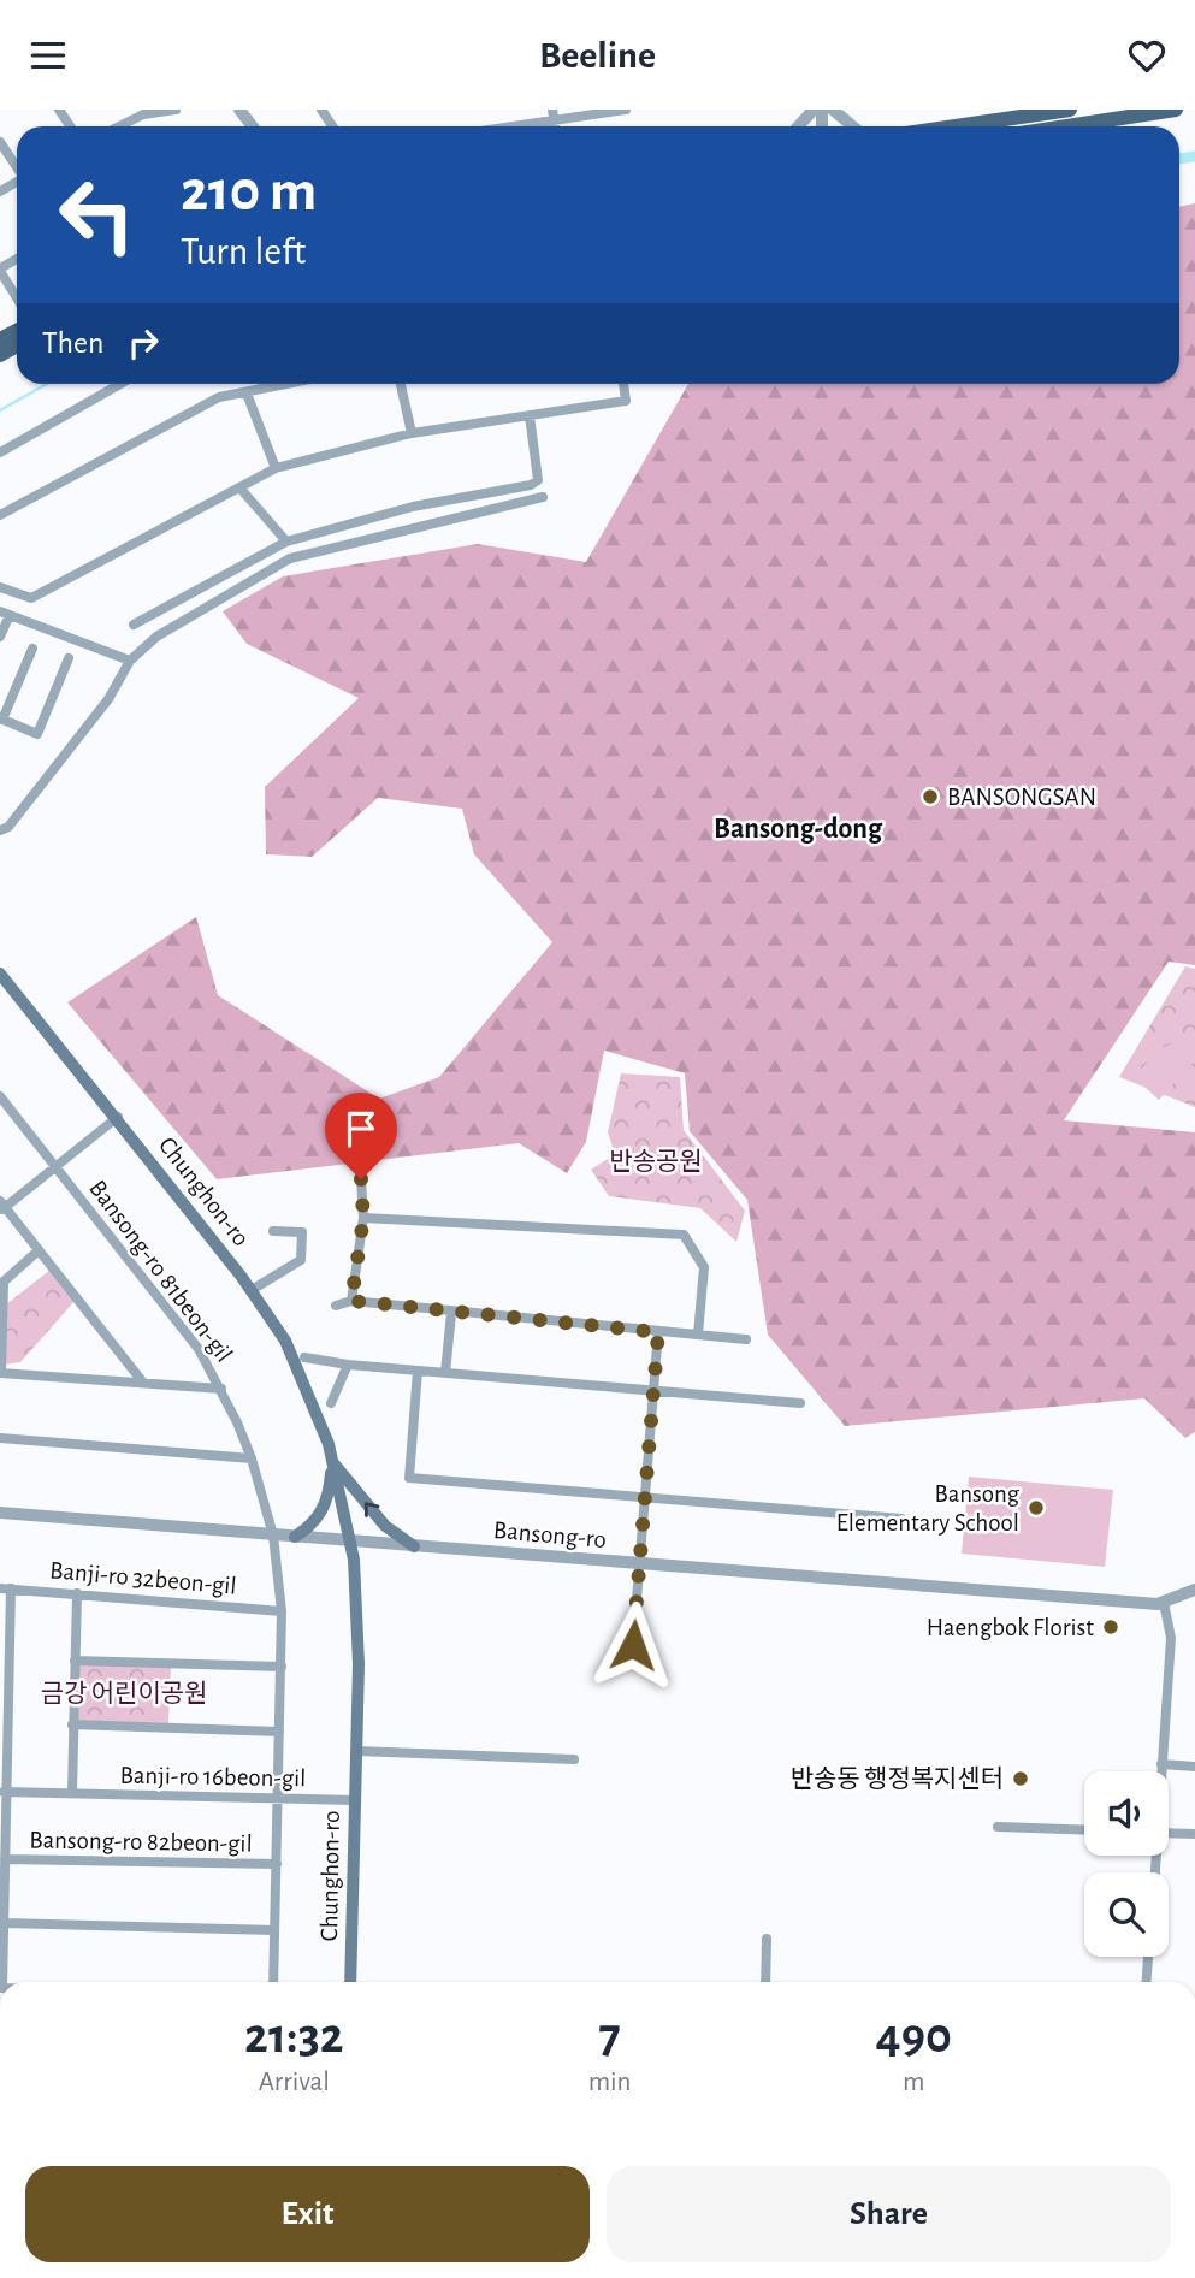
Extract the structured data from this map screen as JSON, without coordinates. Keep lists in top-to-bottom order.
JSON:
{
  "streets": {
    "main road": ["Chunghon-ro"],
    "street": [
      "Bansong-ro 81beon-gil",
      "Bansong-ro",
      "Banji-ro 32beon-gil",
      "Banji-ro 16beon-gil",
      "Bansong-ro 82beon-gil"
    ]
  },
  "crossings": [
    ["Chunghon-ro", "Bansong-ro"],
    ["Chunghon-ro", "Banji-ro 16beon-gil"],
    ["Bansong-ro 81beon-gil", "Bansong-ro"],
    ["Bansong-ro 81beon-gil", "Bansong-ro 82beon-gil"],
    ["Bansong-ro", "Bansong-ro 82beon-gil"],
    ["Banji-ro 32beon-gil", "Bansong-ro 82beon-gil"],
    ["Banji-ro 16beon-gil", "Bansong-ro 82beon-gil"]
  ],
  "districts": ["Bansong-dong"],
  "parks": ["반송공원", "금강 어린이공원"],
  "places": [
    "BANSONGSAN",
    "Bansong Elementary School",
    "Haengbok Florist",
    "반송동 행정복지센터"
  ],
  "page": {
    "header": "Beeline",
    "turn": ["210 m", "Turn left"],
    "then": "Then",
    "eta": [
      "21:32",
      "Arrival",
      "7",
      "min",
      "490",
      "m"
    ],
    "buttons": ["Exit", "Share"]
  }
}
